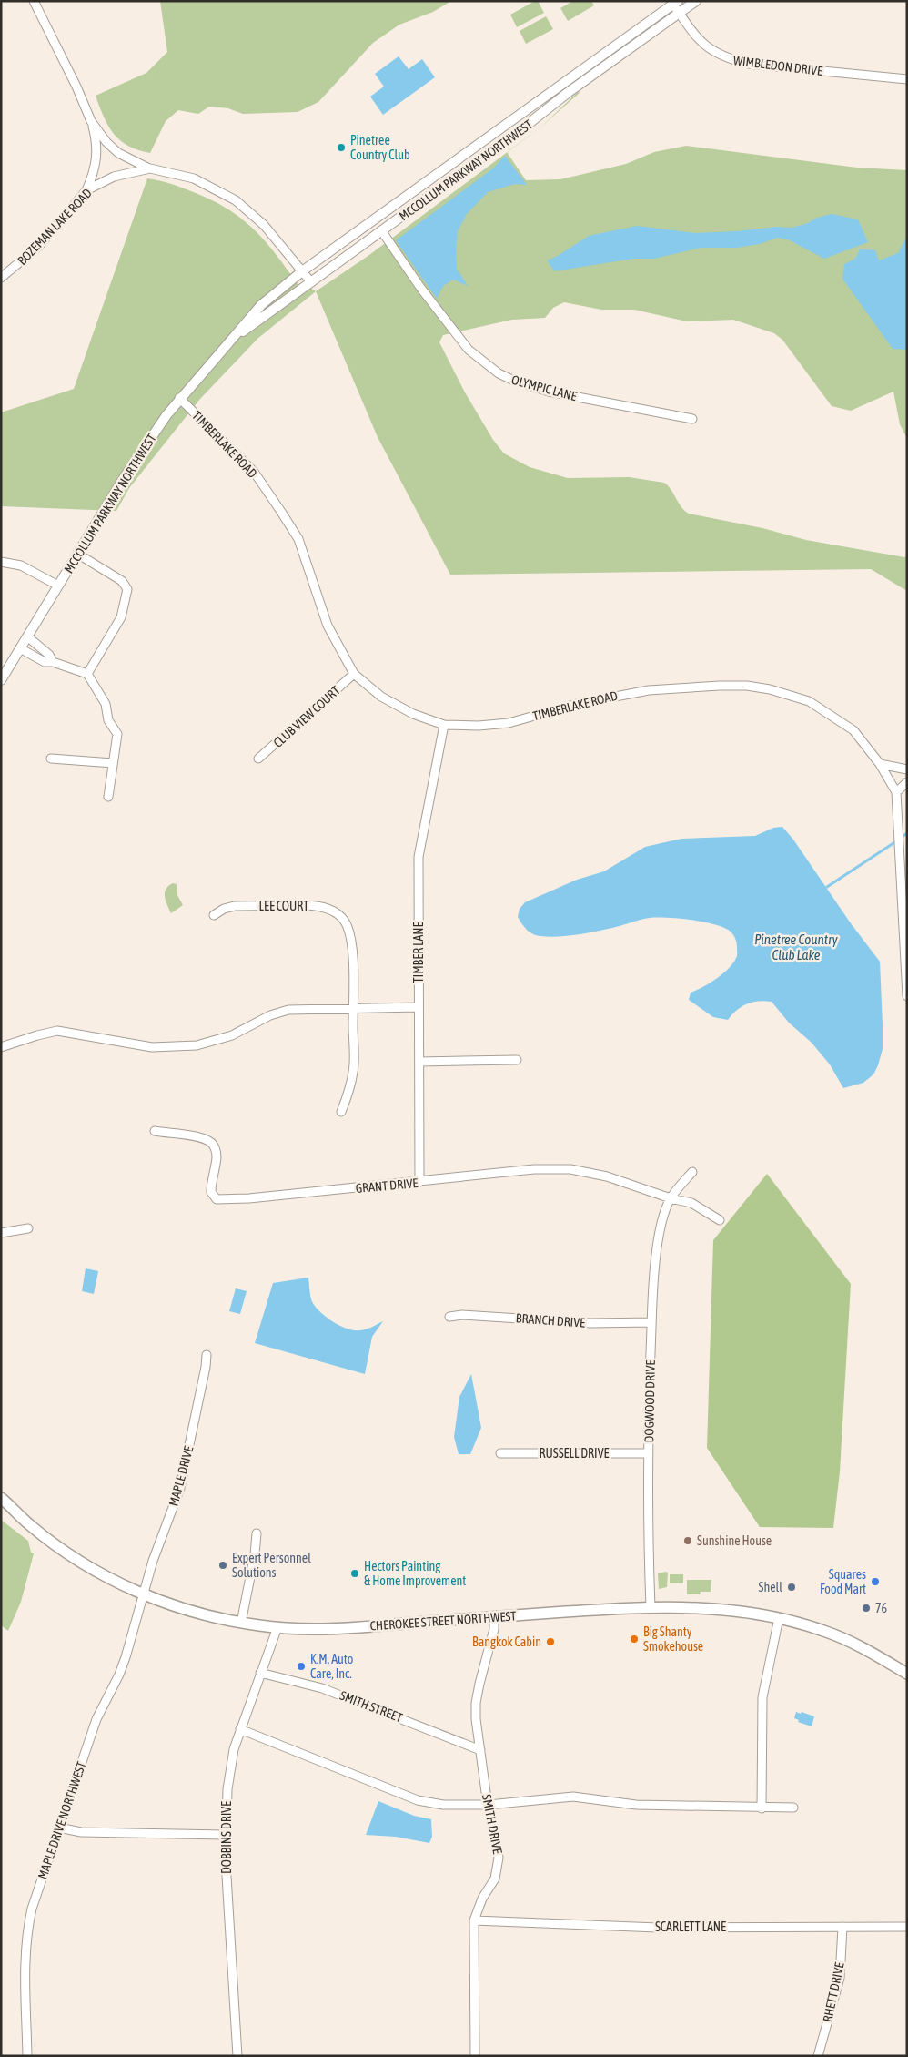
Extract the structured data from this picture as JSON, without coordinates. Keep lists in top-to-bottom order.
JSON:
{
  "streets": {
    "main road": ["CHEROKEE STREET NORTHWEST"],
    "street": [
      "WIMBLEDON DRIVE",
      "MCCOLLUM PARKWAY NORTHWEST",
      "BOZEMAN LAKE ROAD",
      "OLYMPIC LANE",
      "TIMBERLAKE ROAD",
      "CLUB VIEW COURT",
      "LEE COURT",
      "TIMBER LANE",
      "GRANT DRIVE",
      "BRANCH DRIVE",
      "DOGWOOD DRIVE",
      "RUSSELL DRIVE",
      "MAPLE DRIVE",
      "SMITH STREET",
      "MAPLE DRIVE NORTHWEST",
      "SMITH DRIVE",
      "DOBBINS DRIVE",
      "SCARLETT LANE",
      "RHETT DRIVE"
    ]
  },
  "crossings": [
    ["WIMBLEDON DRIVE", "MCCOLLUM PARKWAY NORTHWEST"],
    ["MCCOLLUM PARKWAY NORTHWEST", "BOZEMAN LAKE ROAD"],
    ["MCCOLLUM PARKWAY NORTHWEST", "OLYMPIC LANE"],
    ["MCCOLLUM PARKWAY NORTHWEST", "TIMBERLAKE ROAD"],
    ["TIMBERLAKE ROAD", "CLUB VIEW COURT"],
    ["TIMBERLAKE ROAD", "TIMBER LANE"],
    ["TIMBER LANE", "GRANT DRIVE"],
    ["GRANT DRIVE", "DOGWOOD DRIVE"],
    ["BRANCH DRIVE", "DOGWOOD DRIVE"],
    ["DOGWOOD DRIVE", "RUSSELL DRIVE"],
    ["DOGWOOD DRIVE", "CHEROKEE STREET NORTHWEST"],
    ["MAPLE DRIVE", "CHEROKEE STREET NORTHWEST"],
    ["MAPLE DRIVE", "MAPLE DRIVE NORTHWEST"],
    ["CHEROKEE STREET NORTHWEST", "MAPLE DRIVE NORTHWEST"],
    ["CHEROKEE STREET NORTHWEST", "SMITH DRIVE"],
    ["CHEROKEE STREET NORTHWEST", "DOBBINS DRIVE"],
    ["SMITH STREET", "SMITH DRIVE"],
    ["SMITH STREET", "DOBBINS DRIVE"],
    ["SMITH DRIVE", "SCARLETT LANE"],
    ["SCARLETT LANE", "RHETT DRIVE"]
  ],
  "water": ["Pinetree Country Club Lake"],
  "places": [
    "Pinetree Country Club",
    "Sunshine House",
    "Expert Personnel Solutions",
    "Hectors Painting & Home Improvement",
    "Squares Food Mart",
    "Shell",
    "76",
    "Big Shanty Smokehouse",
    "Bangkok Cabin",
    "K.M. Auto Care, Inc."
  ]
}
